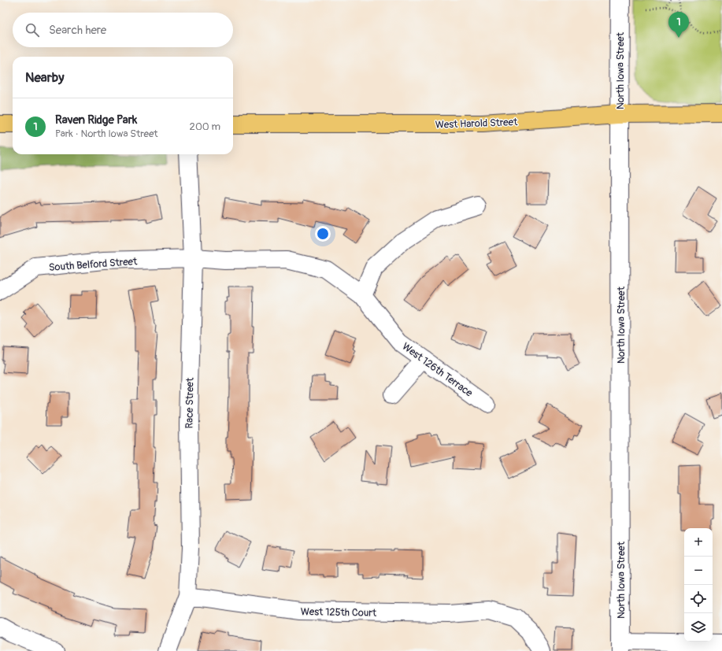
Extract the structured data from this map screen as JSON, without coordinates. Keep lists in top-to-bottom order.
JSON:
{
  "streets": {
    "main road": ["West Harold Street"],
    "street": [
      "North Iowa Street",
      "South Belford Street",
      "West 126th Terrace",
      "Race Street",
      "West 125th Court"
    ]
  },
  "crossings": [
    ["North Iowa Street", "West Harold Street"],
    ["South Belford Street", "West 126th Terrace"],
    ["South Belford Street", "Race Street"],
    ["West 126th Terrace", "Race Street"],
    ["Race Street", "West 125th Court"]
  ],
  "page": {
    "pins": "1",
    "search": "Search here",
    "heading": "Nearby",
    "list": [
      {
        "mark": "1",
        "name": "Raven Ridge Park",
        "note": "Park · North Iowa Street",
        "value": "200 m"
      }
    ],
    "map_buttons": ["+", "−"]
  }
}
